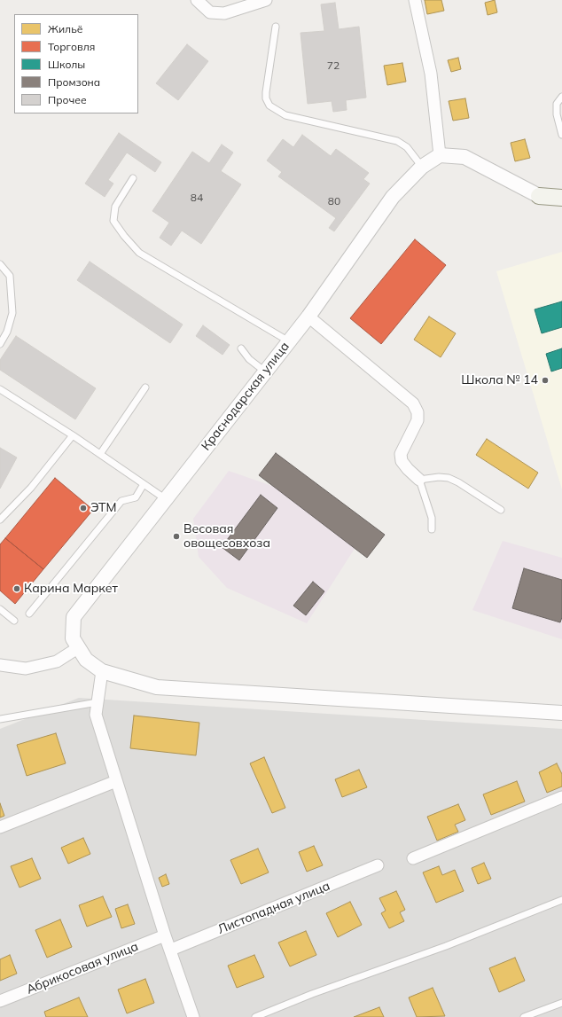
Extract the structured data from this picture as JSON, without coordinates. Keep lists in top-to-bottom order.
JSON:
{
  "streets": {
    "street": ["Краснодарская улица", "Листопадная улица", "Абрикосовая улица"]
  },
  "places": [
    "Школа № 14",
    "ЭТМ",
    "Весовая овощесовхоза",
    "Карина Маркет"
  ],
  "house_numbers": ["72", "84", "80"],
  "legend": [
    "Жильё",
    "Торговля",
    "Школы",
    "Промзона",
    "Прочее"
  ]
}
